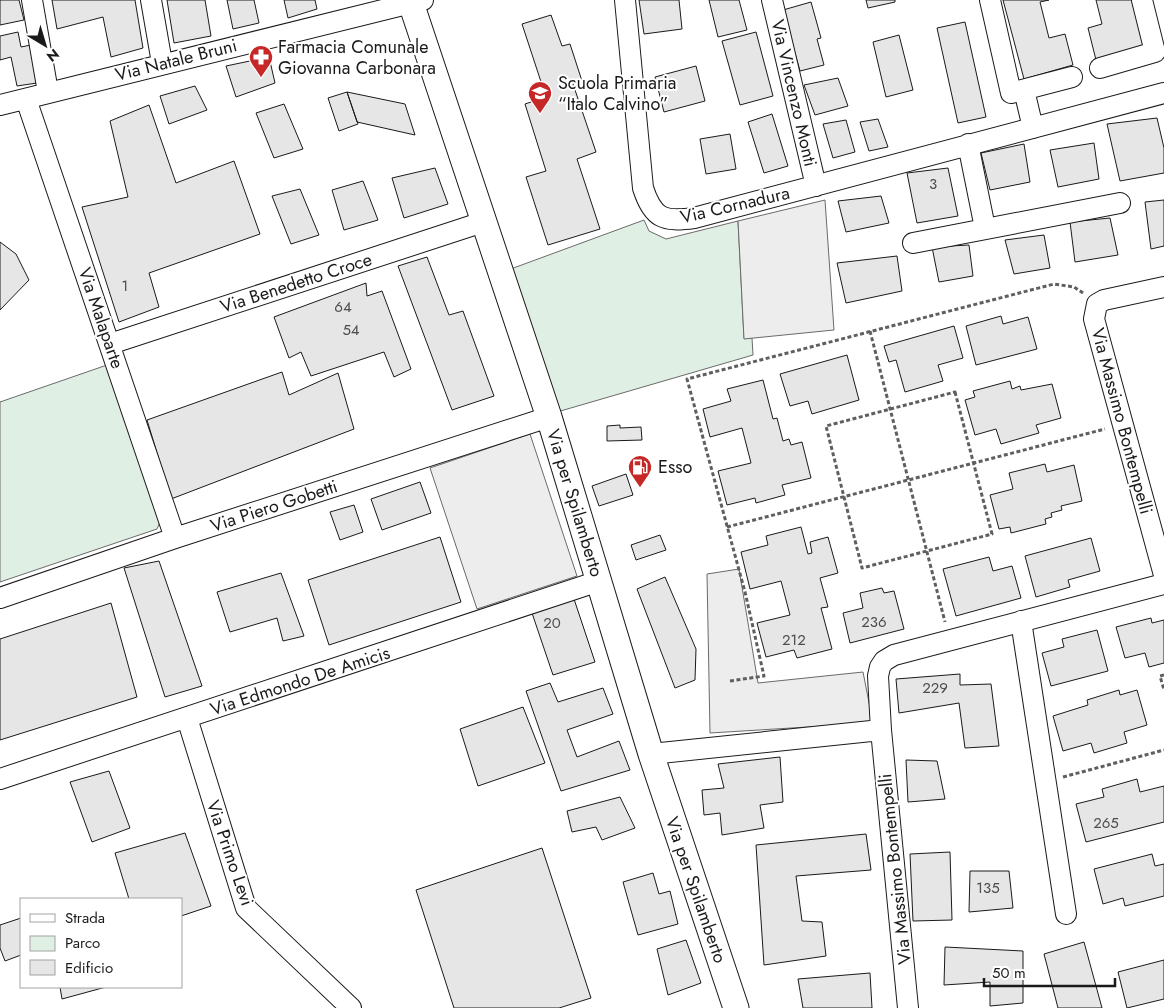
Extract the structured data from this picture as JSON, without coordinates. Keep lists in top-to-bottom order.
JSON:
{
  "streets": {
    "main road": ["Via per Spilamberto"],
    "street": [
      "Via Natale Bruni",
      "Via Vincenzo Monti",
      "Via Cornadura",
      "Via Benedetto Croce",
      "Via Malaparte",
      "Via Massimo Bontempelli",
      "Via Piero Gobetti",
      "Via Edmondo De Amicis",
      "Via Primo Levi"
    ]
  },
  "crossings": [
    ["Via Natale Bruni", "Via Malaparte"],
    ["Via Natale Bruni", "Via per Spilamberto"],
    ["Via Vincenzo Monti", "Via Cornadura"],
    ["Via Benedetto Croce", "Via Malaparte"],
    ["Via Benedetto Croce", "Via per Spilamberto"],
    ["Via Malaparte", "Via Piero Gobetti"],
    ["Via per Spilamberto", "Via Piero Gobetti"],
    ["Via per Spilamberto", "Via Edmondo De Amicis"],
    ["Via Edmondo De Amicis", "Via Primo Levi"]
  ],
  "places": {
    "pharmacy": ["Farmacia Comunale Giovanna Carbonara"],
    "school or university": ["Scuola Primaria “Italo Calvino”"],
    "fuel station": ["Esso"]
  },
  "house_numbers": [
    "3",
    "1",
    "64",
    "54",
    "236",
    "20",
    "212",
    "229",
    "265",
    "135"
  ],
  "legend": ["Strada", "Parco", "Edificio"],
  "scale_bar": "50 m",
  "north": "bottom right"
}
